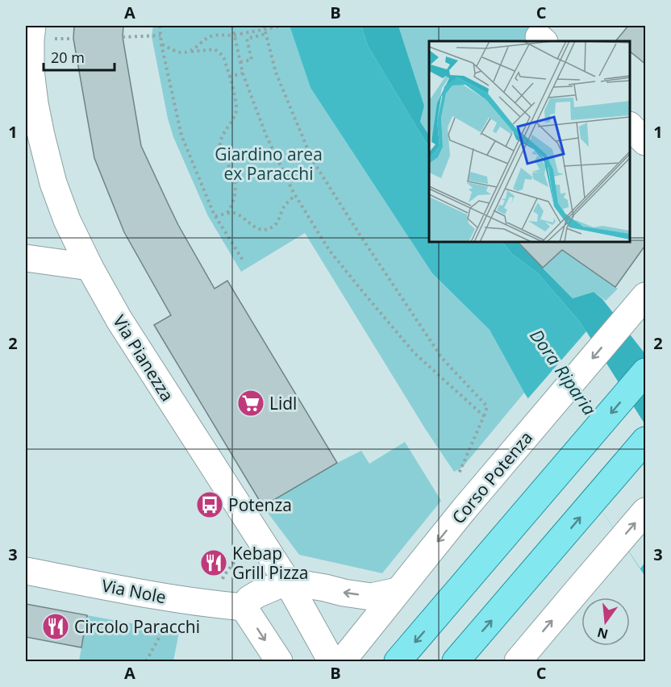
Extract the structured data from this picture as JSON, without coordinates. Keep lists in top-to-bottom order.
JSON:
{
  "streets": {
    "street": ["Via Pianezza", "Corso Potenza", "Via Nole"]
  },
  "water": ["Dora Riparia"],
  "parks": ["Giardino area ex Paracchi"],
  "places": {
    "supermarket": ["Lidl"],
    "bus stop": ["Potenza"],
    "restaurant": ["Kebap Grill Pizza", "Circolo Paracchi"]
  },
  "scale_bar": "20 m",
  "north": "bottom",
  "grid": {
    "columns": ["A", "B", "C"],
    "rows": ["1", "2", "3"]
  }
}
